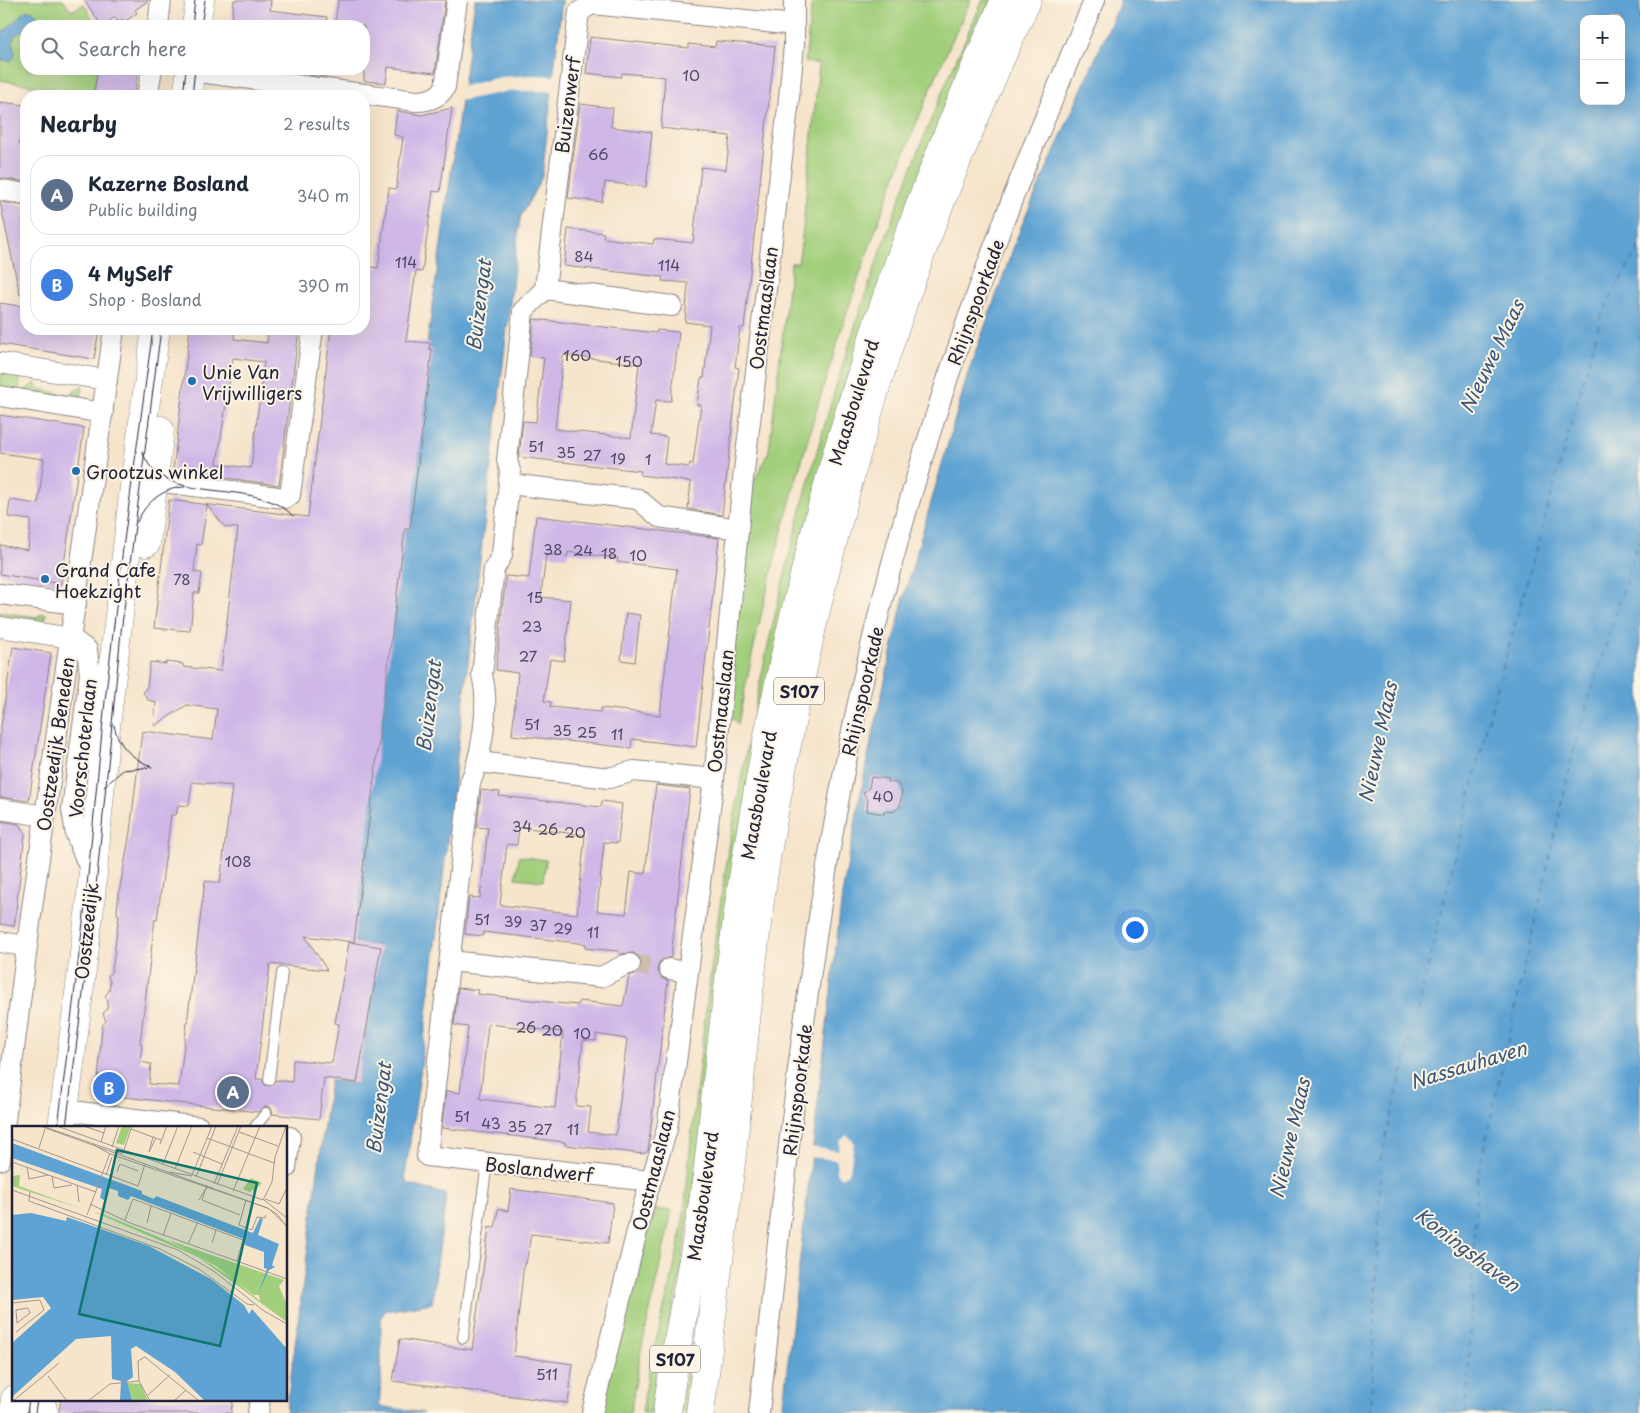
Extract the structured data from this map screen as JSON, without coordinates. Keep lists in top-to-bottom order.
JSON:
{
  "streets": {
    "main road": ["Maasboulevard", "S107", "Oostzeedijk"],
    "street": [
      "Buizenwerf",
      "Rhijnspoorkade",
      "Oostmaaslaan",
      "Oostzeedijk Beneden",
      "Voorschoterlaan",
      "Boslandwerf"
    ]
  },
  "crossings": [
    ["Buizenwerf", "Oostmaaslaan"],
    ["Oostmaaslaan", "Boslandwerf"],
    ["Oostzeedijk Beneden", "Voorschoterlaan"],
    ["Voorschoterlaan", "Oostzeedijk"]
  ],
  "water": [
    "Buizengat",
    "Nieuwe Maas",
    "Nassauhaven",
    "Koningshaven"
  ],
  "places": ["Unie Van Vrijwilligers", "Grootzus winkel", "Grand Cafe Hoekzight"],
  "house_numbers": [
    "10",
    "66",
    "84",
    "114",
    "114",
    "160",
    "150",
    "51",
    "35",
    "27",
    "19",
    "1",
    "38",
    "24",
    "18",
    "10",
    "78",
    "15",
    "23",
    "27",
    "51",
    "35",
    "25",
    "11",
    "40",
    "34",
    "26",
    "20",
    "108",
    "51",
    "39",
    "37",
    "29",
    "11",
    "26",
    "20",
    "10",
    "51",
    "43",
    "35",
    "27",
    "11",
    "511"
  ],
  "page": {
    "map_buttons": ["+", "−"],
    "search": "Search here",
    "heading": ["Nearby", "2 results"],
    "list": [
      {
        "mark": "A",
        "name": "Kazerne Bosland",
        "note": "Public building",
        "value": "340 m"
      },
      {
        "mark": "B",
        "name": "4 MySelf",
        "note": "Shop · Bosland",
        "value": "390 m"
      }
    ],
    "pins": ["B", "A"]
  }
}
